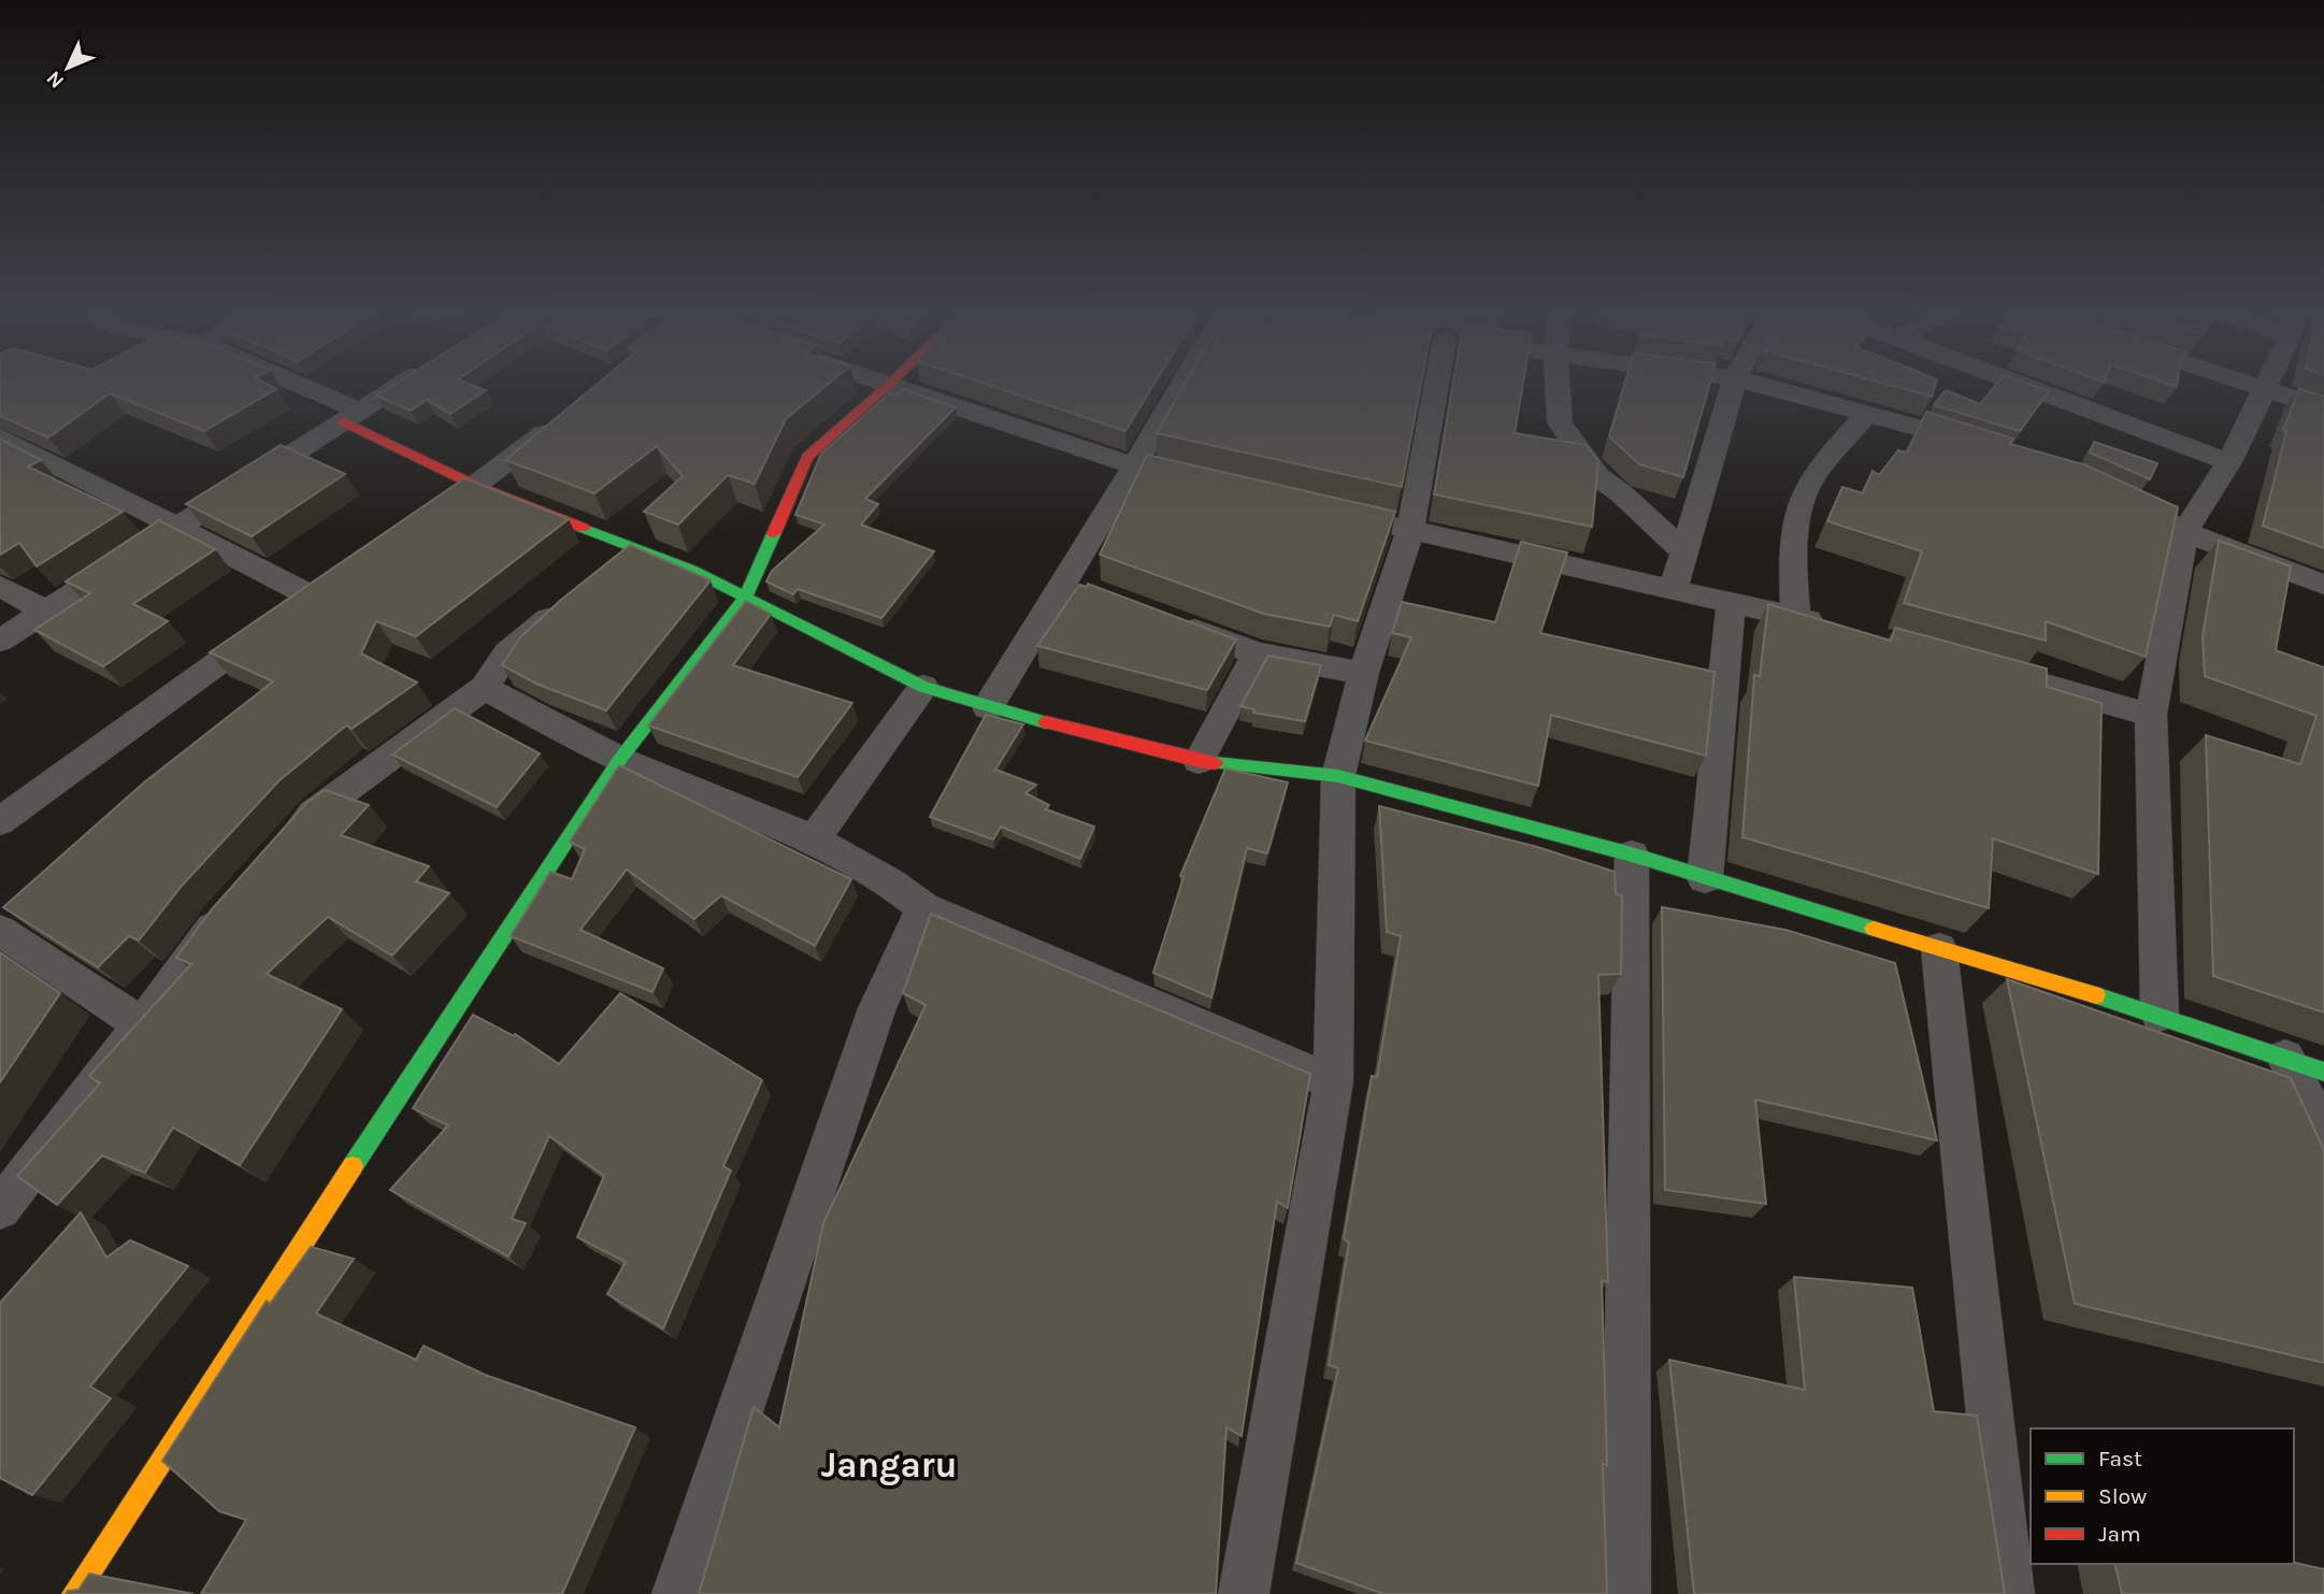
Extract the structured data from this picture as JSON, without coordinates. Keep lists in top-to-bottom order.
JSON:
{
  "districts": ["Jangaru"],
  "legend": ["Fast", "Slow", "Jam"],
  "north": "bottom left"
}
